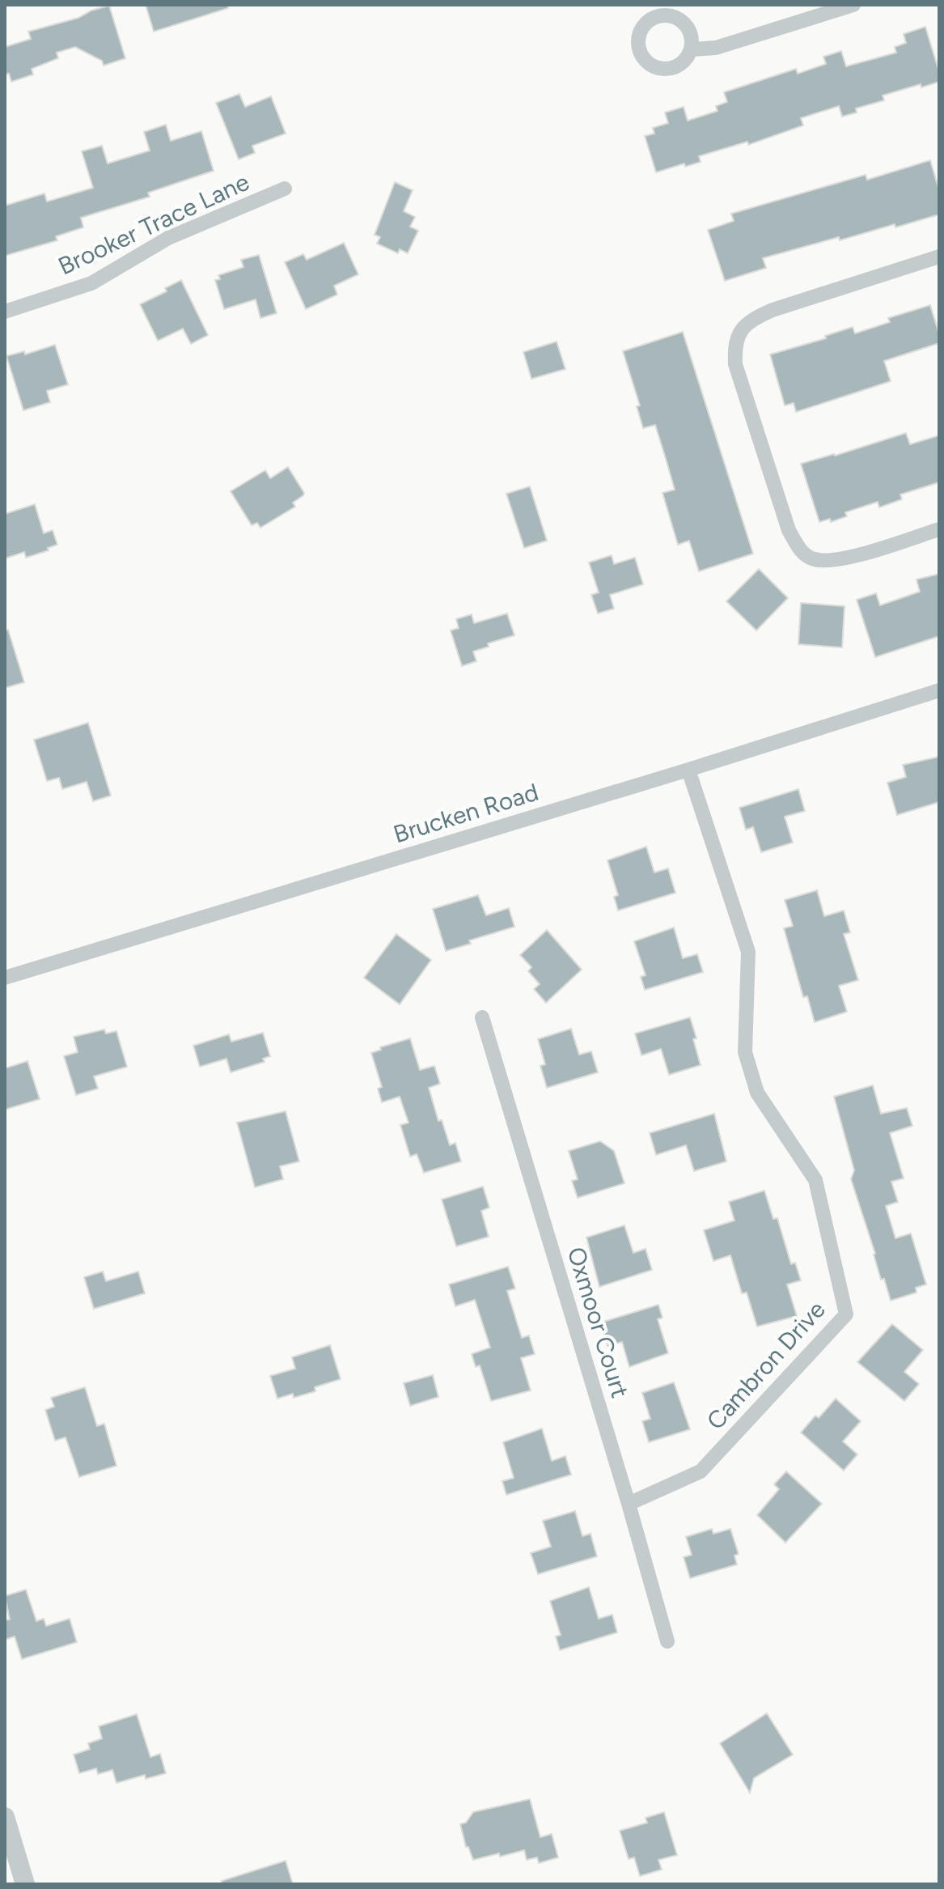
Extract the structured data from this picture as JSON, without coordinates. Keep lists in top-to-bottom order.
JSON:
{
  "streets": {
    "street": [
      "Brooker Trace Lane",
      "Brucken Road",
      "Oxmoor Court",
      "Cambron Drive"
    ]
  },
  "crossings": [
    ["Brucken Road", "Cambron Drive"],
    ["Oxmoor Court", "Cambron Drive"]
  ]
}
